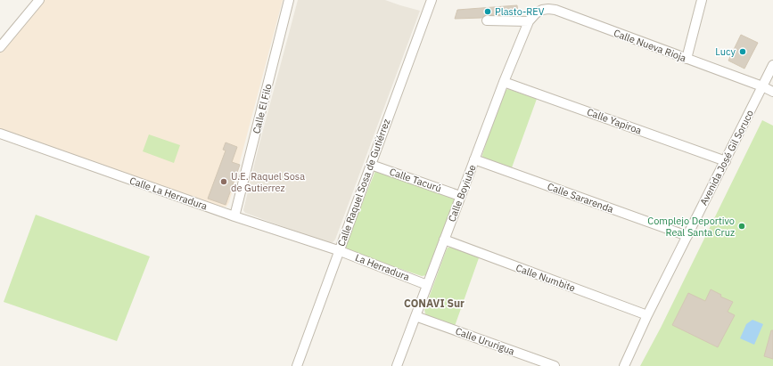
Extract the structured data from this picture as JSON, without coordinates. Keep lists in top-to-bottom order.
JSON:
{
  "streets": {
    "street": [
      "Calle Nueva Rioja",
      "Calle El Filo",
      "Calle Yapiroa",
      "Avenida José Gil Soruco",
      "Calle Tacurú",
      "Calle Raquel Sosa de Gutiérrez",
      "Calle La Herradura",
      "Calle Boyiube",
      "Calle Sararenda",
      "La Herradura",
      "Calle Numbite",
      "Calle Ururigua"
    ]
  },
  "crossings": [
    ["Calle Nueva Rioja", "Avenida José Gil Soruco"],
    ["Calle Nueva Rioja", "Calle Boyiube"],
    ["Calle El Filo", "Calle La Herradura"],
    ["Calle Yapiroa", "Avenida José Gil Soruco"],
    ["Calle Yapiroa", "Calle Boyiube"],
    ["Avenida José Gil Soruco", "Calle Sararenda"],
    ["Avenida José Gil Soruco", "Calle Numbite"],
    ["Calle Tacurú", "Calle Raquel Sosa de Gutiérrez"],
    ["Calle Tacurú", "Calle Boyiube"],
    ["Calle Raquel Sosa de Gutiérrez", "Calle La Herradura"],
    ["Calle Raquel Sosa de Gutiérrez", "La Herradura"],
    ["Calle La Herradura", "La Herradura"],
    ["Calle Boyiube", "Calle Sararenda"],
    ["Calle Boyiube", "La Herradura"],
    ["Calle Boyiube", "Calle Numbite"],
    ["Calle Boyiube", "Calle Ururigua"]
  ],
  "districts": ["CONAVI Sur"],
  "places": [
    "Plasto-REV",
    "Lucy",
    "U.E. Raquel Sosa de Gutierrez",
    "Complejo Deportivo Real Santa Cruz"
  ]
}
